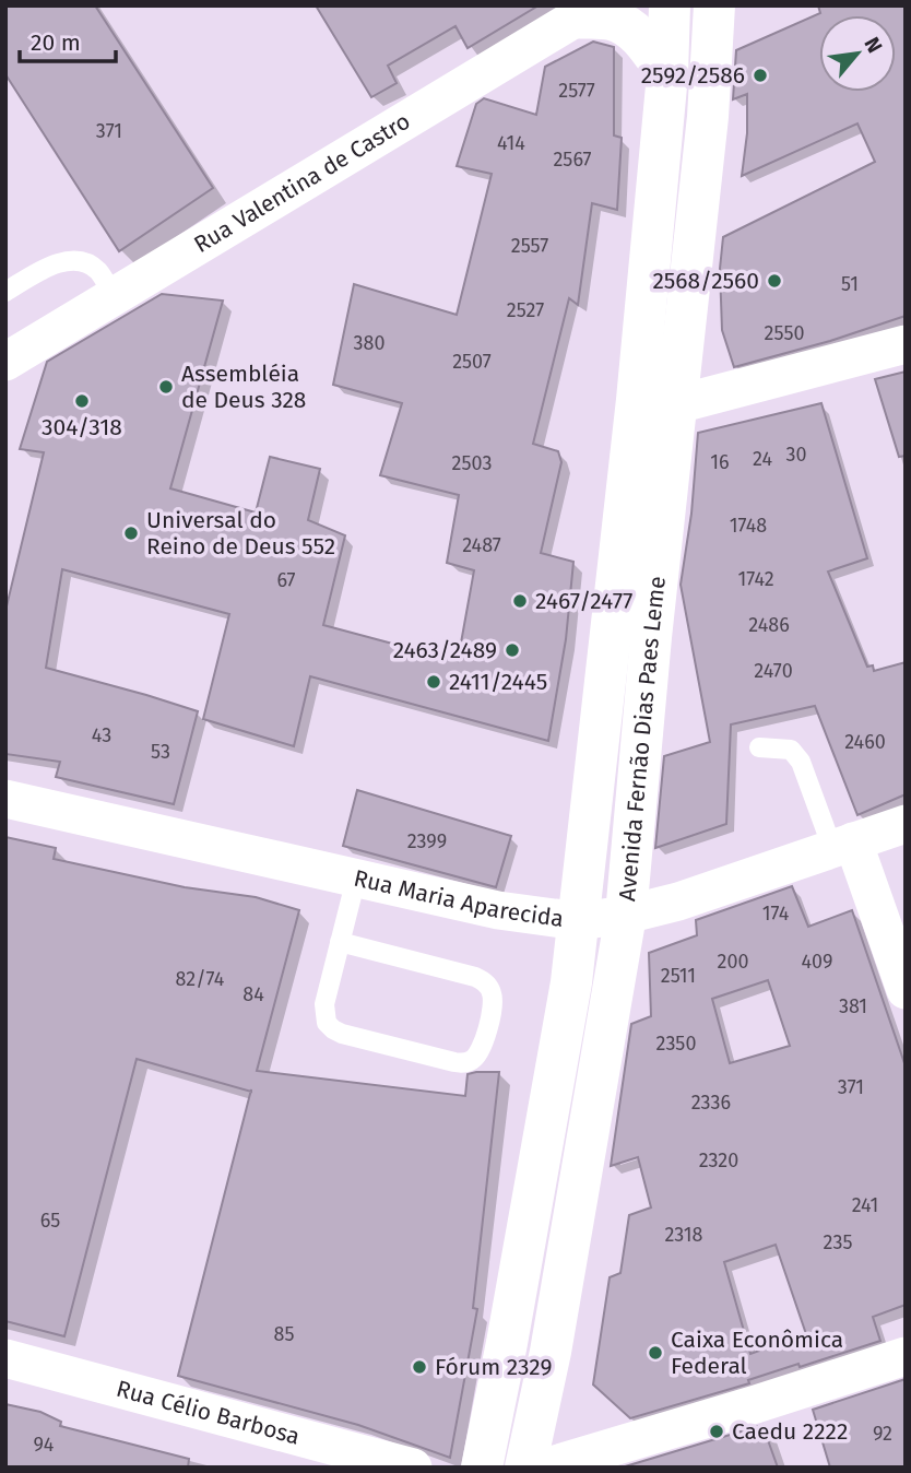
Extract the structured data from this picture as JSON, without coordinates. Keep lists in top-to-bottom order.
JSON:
{
  "streets": {
    "main road": ["Avenida Fernão Dias Paes Leme"],
    "street": ["Rua Valentina de Castro", "Rua Maria Aparecida", "Rua Célio Barbosa"]
  },
  "crossings": [
    ["Avenida Fernão Dias Paes Leme", "Rua Maria Aparecida"]
  ],
  "places": [
    "2592/2586",
    "2568/2560",
    "Assembléia de Deus 328",
    "304/318",
    "Universal do Reino de Deus 552",
    "2467/2477",
    "2463/2489",
    "2411/2445",
    "Caixa Econômica Federal",
    "Fórum 2329",
    "Caedu 2222"
  ],
  "house_numbers": [
    "2577",
    "371",
    "414",
    "2567",
    "2557",
    "51",
    "2527",
    "2550",
    "380",
    "2507",
    "30",
    "24",
    "16",
    "2503",
    "1748",
    "2487",
    "1742",
    "67",
    "2486",
    "2470",
    "43",
    "2460",
    "53",
    "2399",
    "174",
    "200",
    "409",
    "2511",
    "82/74",
    "84",
    "381",
    "2350",
    "371",
    "2336",
    "2320",
    "241",
    "65",
    "2318",
    "235",
    "85",
    "92",
    "94"
  ],
  "scale_bar": "20 m",
  "north": "top right"
}
